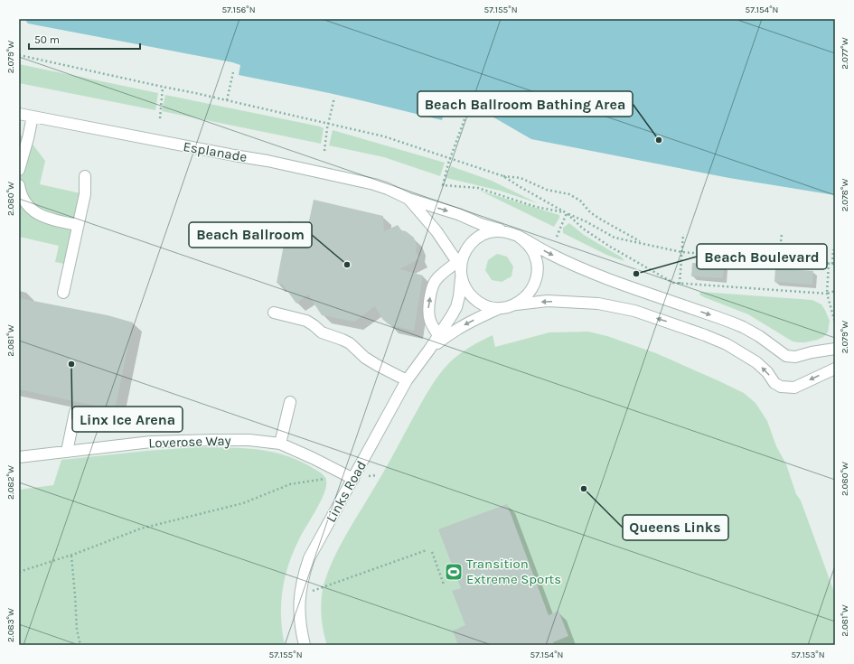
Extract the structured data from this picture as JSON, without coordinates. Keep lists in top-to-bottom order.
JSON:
{
  "streets": {
    "street": ["Esplanade", "Loverose Way", "Links Road"]
  },
  "crossings": [
    ["Esplanade", "Links Road"],
    ["Loverose Way", "Links Road"]
  ],
  "places": {
    "other": [
      "Beach Ballroom Bathing Area",
      "Beach Ballroom",
      "Beach Boulevard",
      "Linx Ice Arena",
      "Queens Links"
    ],
    "sports": ["Transition Extreme Sports"]
  },
  "scale_bar": "50 m",
  "coordinates": [
    "57.156°N",
    "57.155°N",
    "57.154°N",
    "2.077°W",
    "2.079°W",
    "2.078°W",
    "2.080°W",
    "2.081°W",
    "2.082°W",
    "2.083°W",
    "57.153°N"
  ]
}
